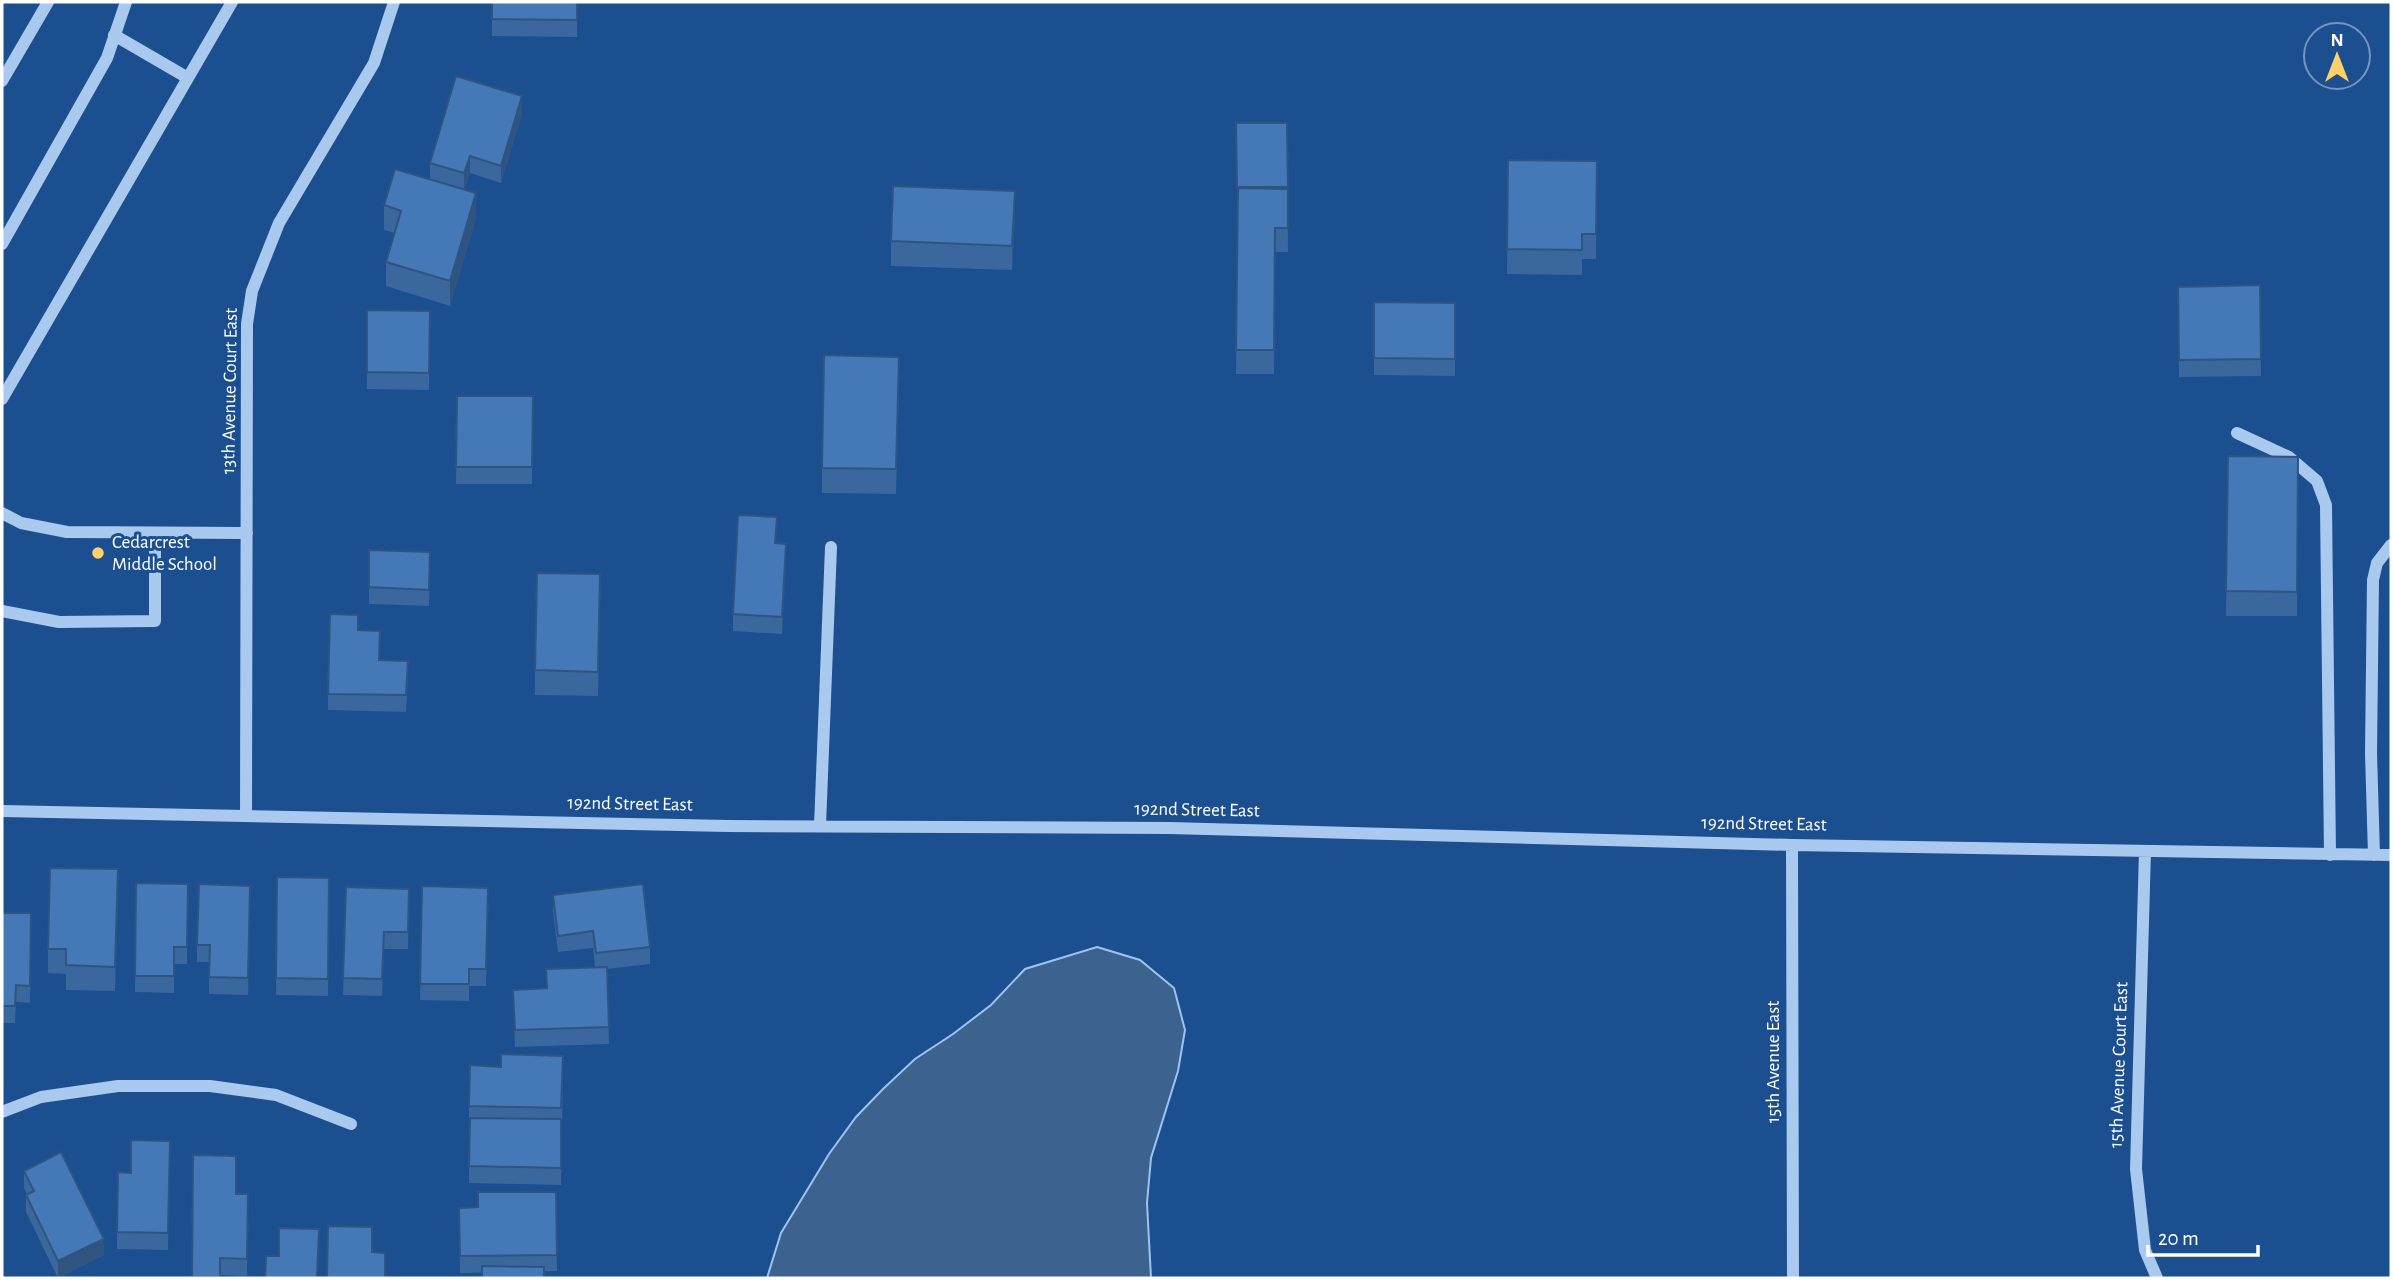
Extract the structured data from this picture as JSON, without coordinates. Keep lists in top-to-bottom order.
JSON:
{
  "streets": {
    "street": [
      "13th Avenue Court East",
      "192nd Street East",
      "15th Avenue East",
      "15th Avenue Court East"
    ]
  },
  "crossings": [
    ["13th Avenue Court East", "192nd Street East"],
    ["192nd Street East", "15th Avenue East"],
    ["192nd Street East", "15th Avenue Court East"]
  ],
  "places": ["Cedarcrest Middle School"],
  "scale_bar": "20 m",
  "north": "top"
}
